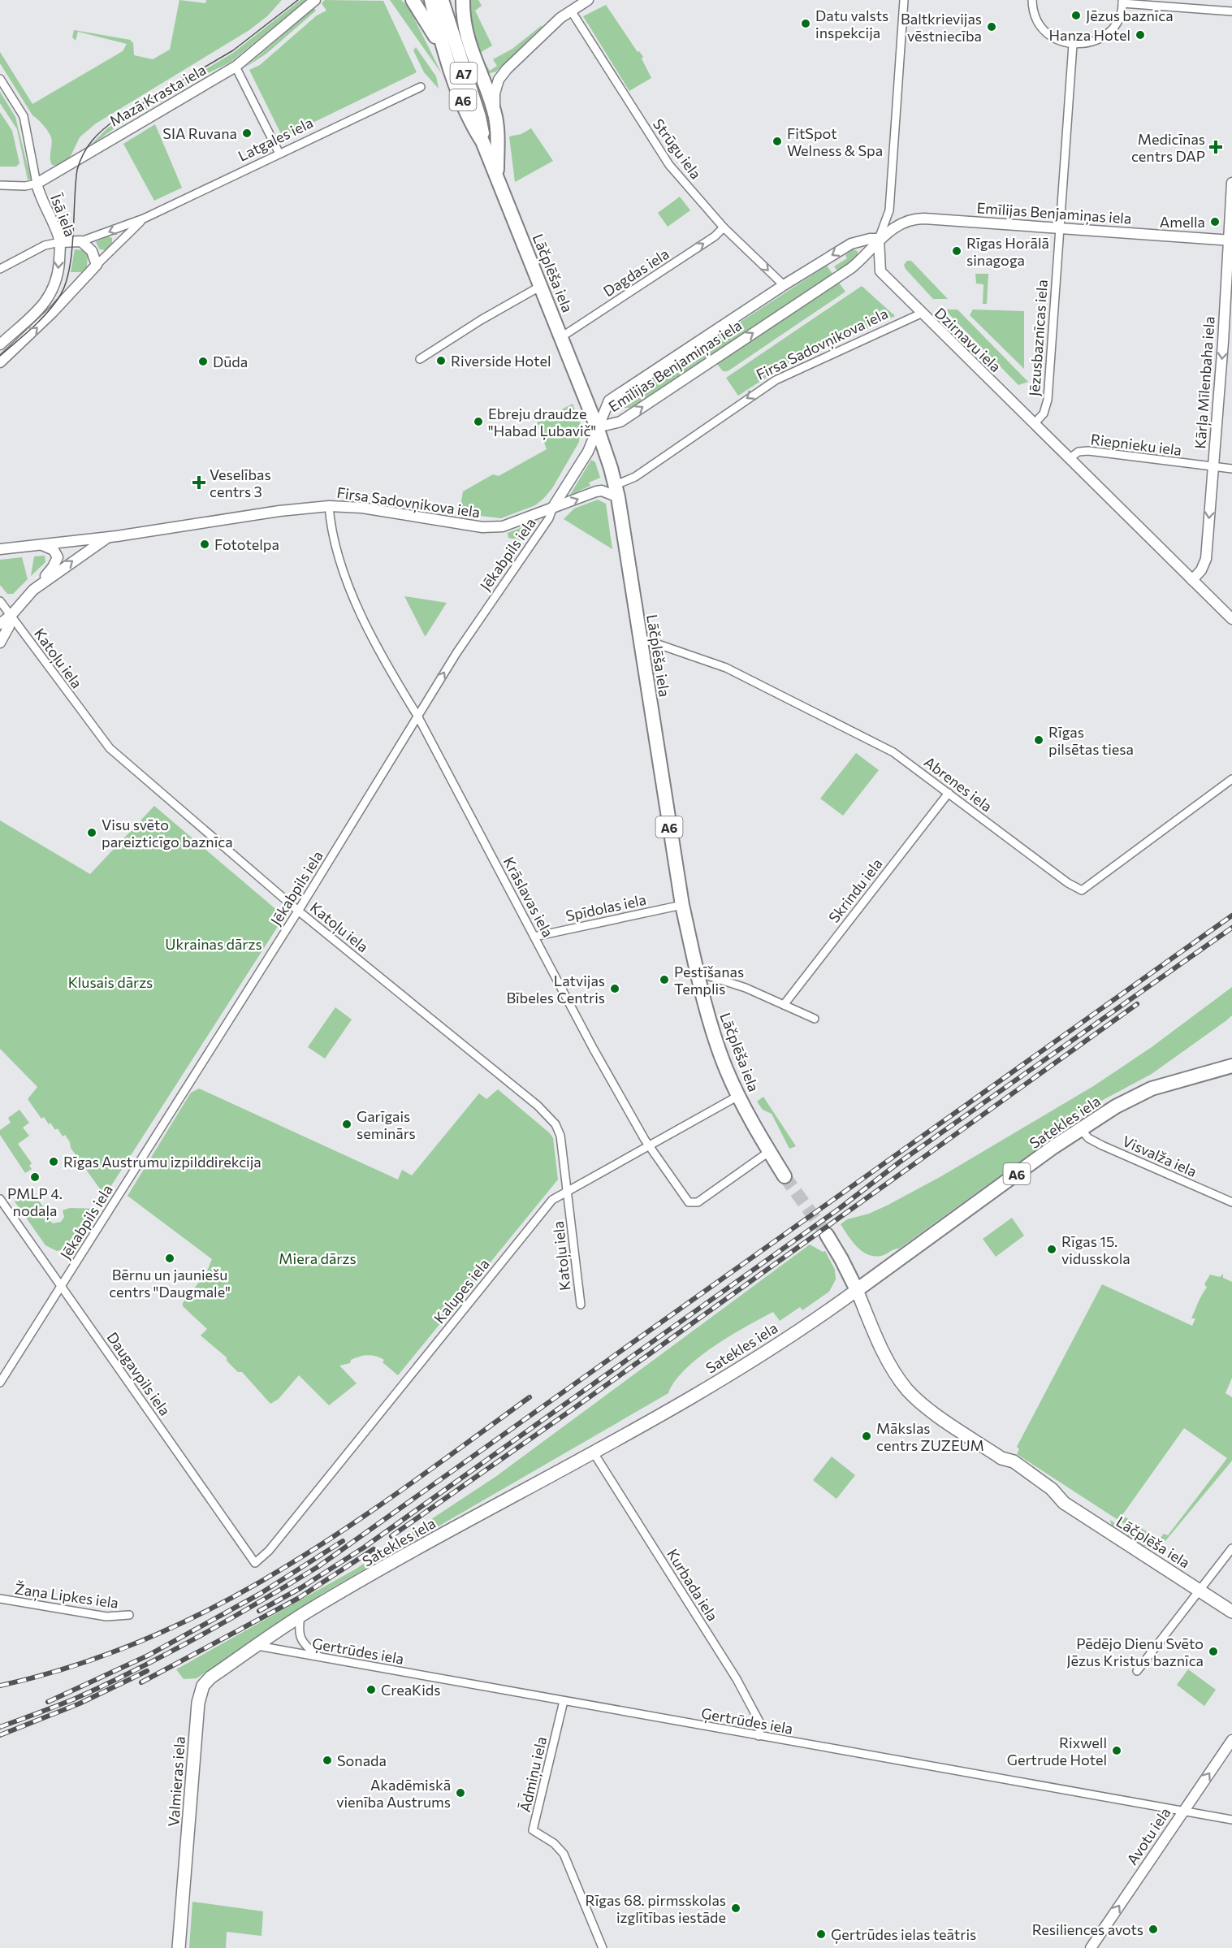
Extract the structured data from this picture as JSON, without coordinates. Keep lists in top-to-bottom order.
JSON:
{
  "streets": {
    "highway": [
      "A7",
      "A6",
      "Lāčplēša iela",
      "Satekles iela"
    ],
    "main road": ["Valmieras iela"],
    "street": [
      "Mazā Krasta iela",
      "Latgales iela",
      "Strūgu iela",
      "Emīlijas Benjamiņas iela",
      "Īsā iela",
      "Dagdas iela",
      "Jēzusbaznīcas iela",
      "Dzirnavu iela",
      "Firsa Sadovņikova iela",
      "Kārļa Mīlenbaha iela",
      "Riepnieku iela",
      "Jēkabpils iela",
      "Katoļu iela",
      "Abrenes iela",
      "Skrindu iela",
      "Krāslavas iela",
      "Spīdolas iela",
      "Visvalža iela",
      "Kalupes iela",
      "Daugavpils iela",
      "Kurbada iela",
      "Žaņa Lipkes iela",
      "Ģertrūdes iela",
      "Ādmiņu iela",
      "Avotu iela"
    ]
  },
  "crossings": [
    ["Mazā Krasta iela", "Īsā iela"],
    ["A6", "Lāčplēša iela"],
    ["Latgales iela", "Īsā iela"],
    ["Strūgu iela", "Emīlijas Benjamiņas iela"],
    ["Strūgu iela", "Dagdas iela"],
    ["Emīlijas Benjamiņas iela", "Lāčplēša iela"],
    ["Emīlijas Benjamiņas iela", "Jēzusbaznīcas iela"],
    ["Emīlijas Benjamiņas iela", "Dzirnavu iela"],
    ["Emīlijas Benjamiņas iela", "Kārļa Mīlenbaha iela"],
    ["Dagdas iela", "Lāčplēša iela"],
    ["Lāčplēša iela", "Firsa Sadovņikova iela"],
    ["Lāčplēša iela", "Abrenes iela"],
    ["Lāčplēša iela", "Krāslavas iela"],
    ["Lāčplēša iela", "Spīdolas iela"],
    ["Lāčplēša iela", "Satekles iela"],
    ["Lāčplēša iela", "Kalupes iela"],
    ["Jēzusbaznīcas iela", "Dzirnavu iela"],
    ["Dzirnavu iela", "Firsa Sadovņikova iela"],
    ["Dzirnavu iela", "Kārļa Mīlenbaha iela"],
    ["Dzirnavu iela", "Riepnieku iela"],
    ["Firsa Sadovņikova iela", "Jēkabpils iela"],
    ["Firsa Sadovņikova iela", "Katoļu iela"],
    ["Firsa Sadovņikova iela", "Krāslavas iela"],
    ["Kārļa Mīlenbaha iela", "Riepnieku iela"],
    ["Jēkabpils iela", "Katoļu iela"],
    ["Jēkabpils iela", "Krāslavas iela"],
    ["Jēkabpils iela", "Daugavpils iela"],
    ["Katoļu iela", "Kalupes iela"],
    ["Abrenes iela", "Skrindu iela"],
    ["Krāslavas iela", "Spīdolas iela"],
    ["Krāslavas iela", "Kalupes iela"],
    ["Satekles iela", "Visvalža iela"],
    ["Satekles iela", "Kurbada iela"],
    ["Satekles iela", "Ģertrūdes iela"],
    ["Satekles iela", "Valmieras iela"],
    ["Kalupes iela", "Daugavpils iela"],
    ["Kurbada iela", "Ģertrūdes iela"],
    ["Ģertrūdes iela", "Ādmiņu iela"],
    ["Ģertrūdes iela", "Valmieras iela"],
    ["Ģertrūdes iela", "Avotu iela"]
  ],
  "one_way": [
    "Īsā iela",
    "Dagdas iela",
    "Kārļa Mīlenbaha iela",
    "Avotu iela"
  ],
  "parks": ["Ukrainas dārzs", "Klusais dārzs", "Miera dārzs"],
  "places": {
    "other": [
      "Jēzus baznīca",
      "Datu valsts inspekcija",
      "Baltkrievijas vēstniecība",
      "Hanza Hotel",
      "SIA Ruvana",
      "FitSpot Welness & Spa",
      "Amella",
      "Rīgas Horālā sinagoga",
      "Riverside Hotel",
      "Dūda",
      "Ebreju draudze \"Habad Ļubavič\"",
      "Fototelpa",
      "Rīgas pilsētas tiesa",
      "Visu svēto pareizticīgo baznīca",
      "Pestīšanas Templis",
      "Latvijas Bībeles Centris",
      "Garīgais seminārs",
      "Rīgas Austrumu izpilddirekcija",
      "PMLP 4. nodaļa",
      "Rīgas 15. vidusskola",
      "Bērnu un jauniešu centrs \"Daugmale\"",
      "Mākslas centrs ZUZEUM",
      "Pēdējo Dienu Svēto Jēzus Kristus baznīca",
      "CreaKids",
      "Rixwell Gertrude Hotel",
      "Sonada",
      "Akadēmiskā vienība Austrums",
      "Rīgas 68. pirmsskolas izglītības iestāde",
      "Resiliences avots",
      "Ģertrūdes ielas teātris"
    ],
    "health": ["Medicīnas centrs DAP", "Veselības centrs 3"]
  }
}
